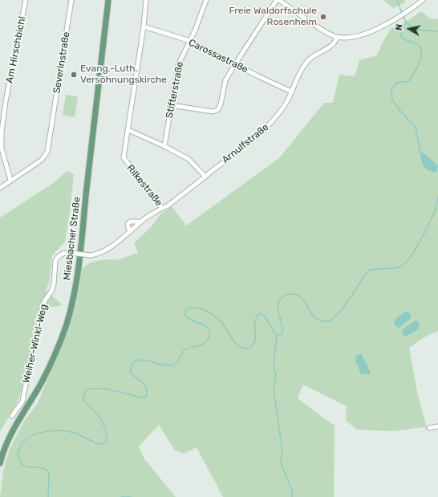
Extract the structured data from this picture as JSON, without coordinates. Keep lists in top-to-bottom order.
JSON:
{
  "streets": {
    "main road": ["Miesbacher Straße"],
    "street": [
      "Am Hirschbichl",
      "Carossastraße",
      "Severinstraße",
      "Stifterstraße",
      "Arnulfstraße",
      "Rilkestraße",
      "Weiher-Winkl-Weg"
    ]
  },
  "crossings": [
    ["Am Hirschbichl", "Severinstraße"],
    ["Carossastraße", "Stifterstraße"],
    ["Carossastraße", "Arnulfstraße"],
    ["Carossastraße", "Rilkestraße"],
    ["Arnulfstraße", "Rilkestraße"],
    ["Rilkestraße", "Weiher-Winkl-Weg"]
  ],
  "places": ["Freie Waldorfschule Rosenheim", "Evang.-Luth. Versöhnungskirche"],
  "north": "left"
}
